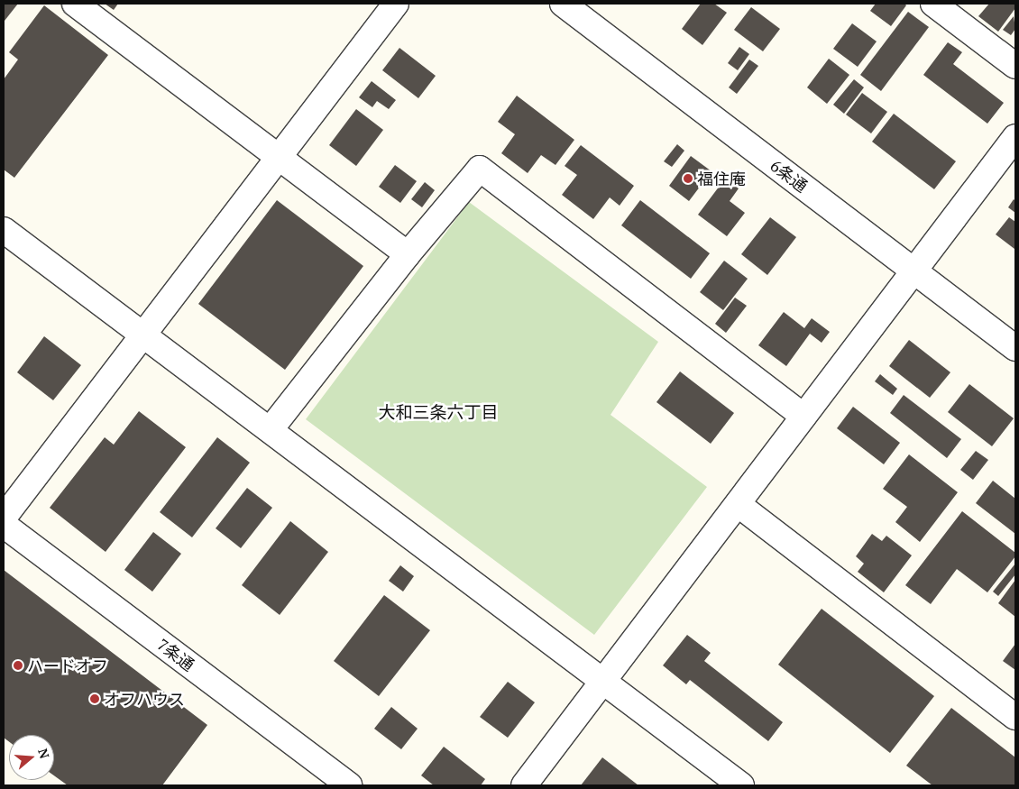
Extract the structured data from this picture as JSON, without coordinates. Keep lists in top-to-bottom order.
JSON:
{
  "streets": {
    "street": ["6条通", "7条通"]
  },
  "districts": ["大和三条六丁目"],
  "places": ["福住庵", "ハードオフ", "オフハウス"],
  "north": "right"
}
